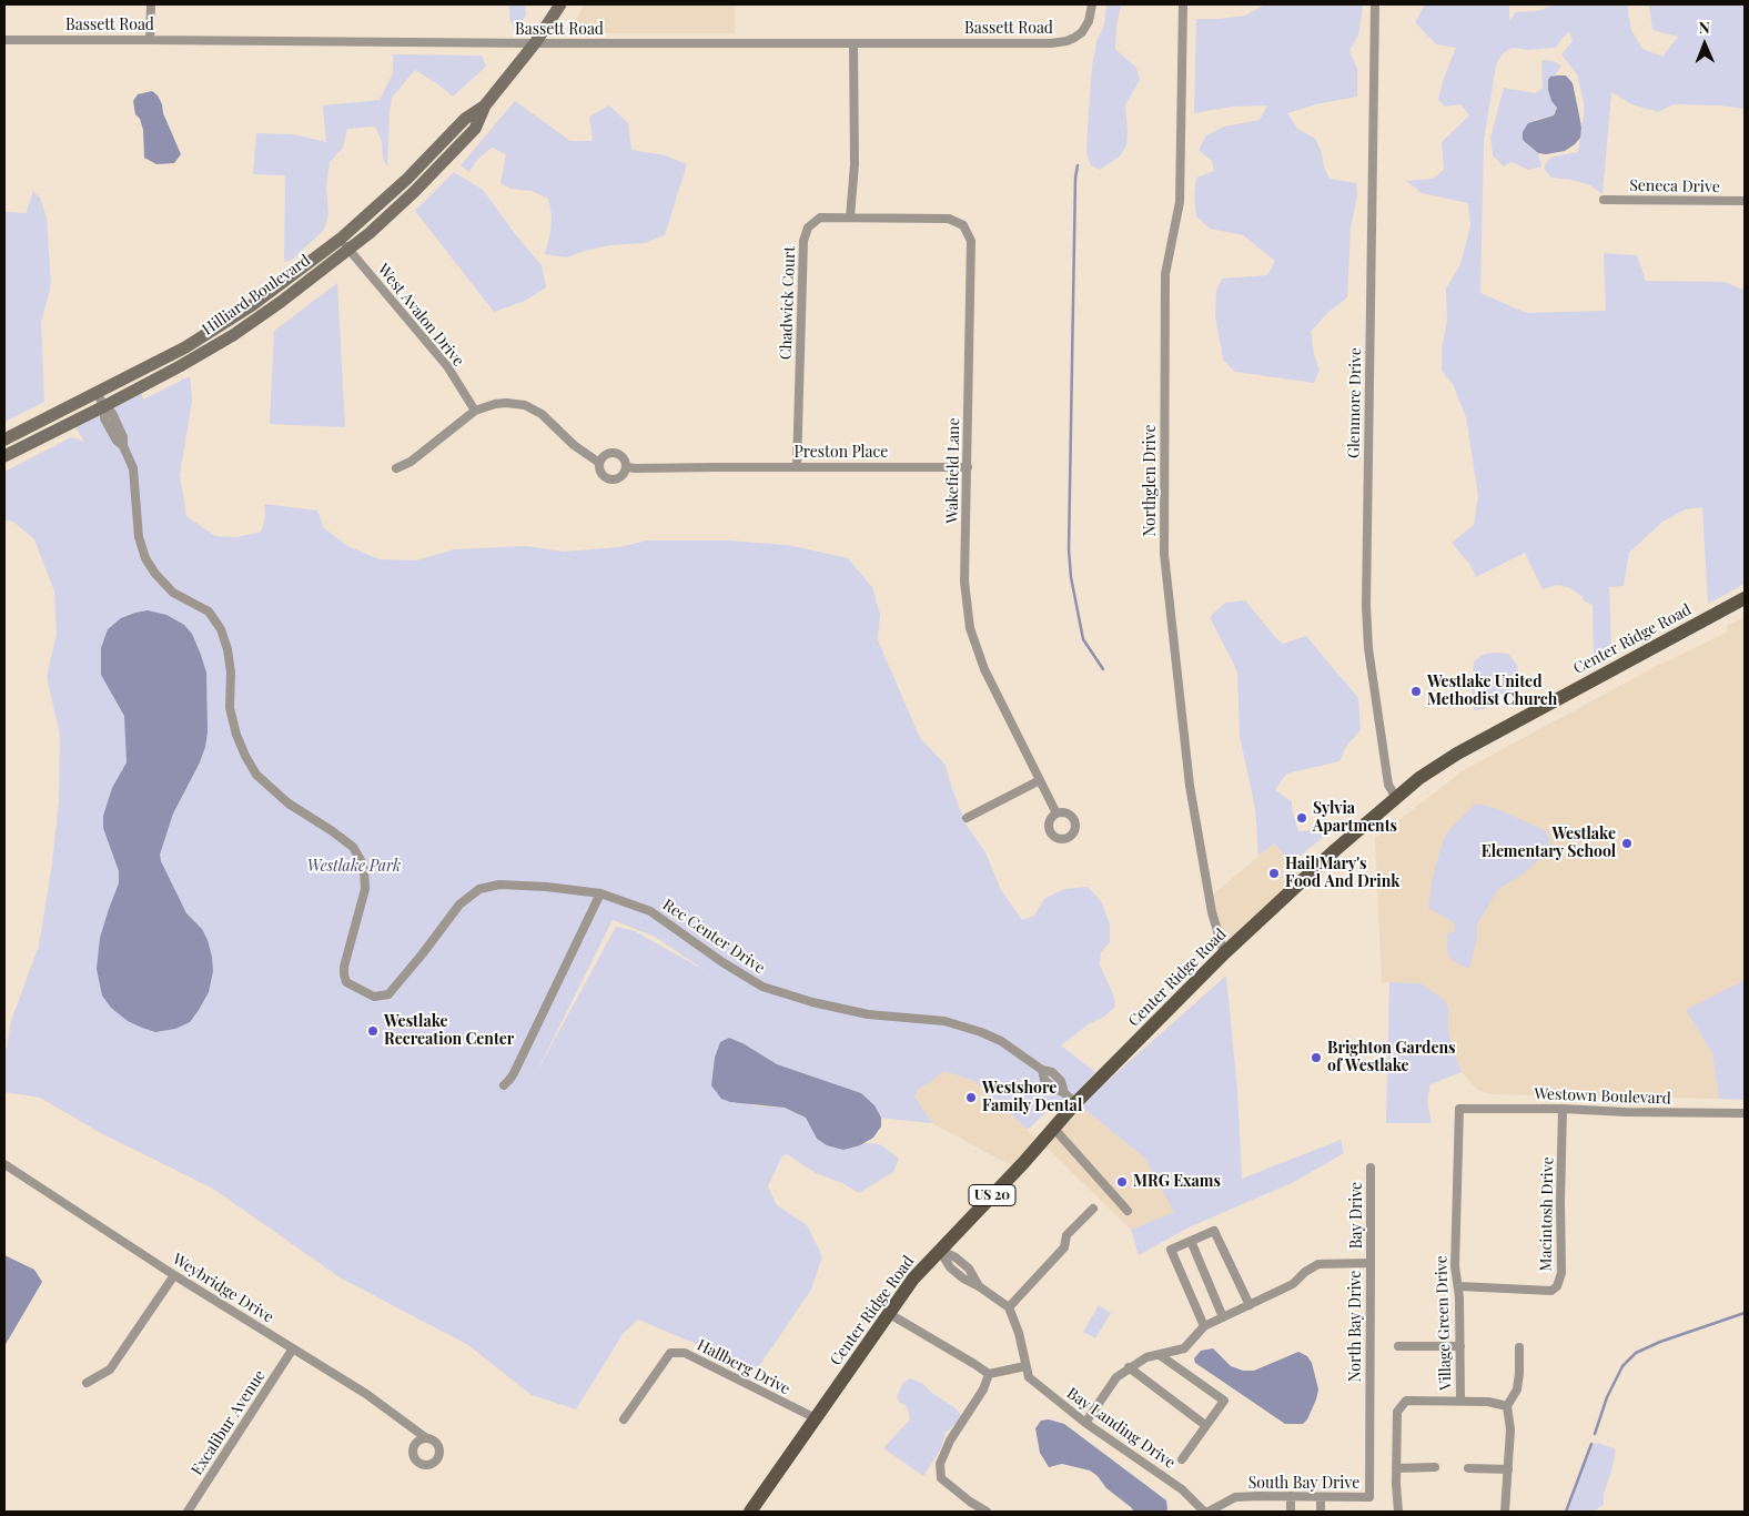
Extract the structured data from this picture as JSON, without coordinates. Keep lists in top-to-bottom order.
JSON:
{
  "streets": {
    "main road": ["Hilliard Boulevard", "Center Ridge Road", "US 20"],
    "street": [
      "Bassett Road",
      "Seneca Drive",
      "Chadwick Court",
      "West Avalon Drive",
      "Glenmore Drive",
      "Preston Place",
      "Wakefield Lane",
      "Northglen Drive",
      "Rec Center Drive",
      "Westown Boulevard",
      "Macintosh Drive",
      "Bay Drive",
      "Weybridge Drive",
      "Village Green Drive",
      "North Bay Drive",
      "Hallberg Drive",
      "Excalibur Avenue",
      "Bay Landing Drive",
      "South Bay Drive"
    ]
  },
  "crossings": [
    ["Bassett Road", "Hilliard Boulevard"],
    ["Hilliard Boulevard", "West Avalon Drive"],
    ["Hilliard Boulevard", "Rec Center Drive"],
    ["Chadwick Court", "Preston Place"],
    ["Chadwick Court", "Wakefield Lane"],
    ["Glenmore Drive", "Center Ridge Road"],
    ["Preston Place", "Wakefield Lane"],
    ["Northglen Drive", "Center Ridge Road"],
    ["Center Ridge Road", "Rec Center Drive"],
    ["Center Ridge Road", "Hallberg Drive"],
    ["Westown Boulevard", "Macintosh Drive"],
    ["Westown Boulevard", "Village Green Drive"],
    ["Macintosh Drive", "Village Green Drive"],
    ["Bay Drive", "North Bay Drive"],
    ["Weybridge Drive", "Excalibur Avenue"],
    ["North Bay Drive", "Bay Landing Drive"],
    ["North Bay Drive", "South Bay Drive"]
  ],
  "parks": ["Westlake Park"],
  "places": [
    "Westlake United Methodist Church",
    "Sylvia Apartments",
    "Westlake Elementary School",
    "Hail Mary's Food And Drink",
    "Westlake Recreation Center",
    "Brighton Gardens of Westlake",
    "Westshore Family Dental",
    "MRG Exams"
  ],
  "north": "top"
}
